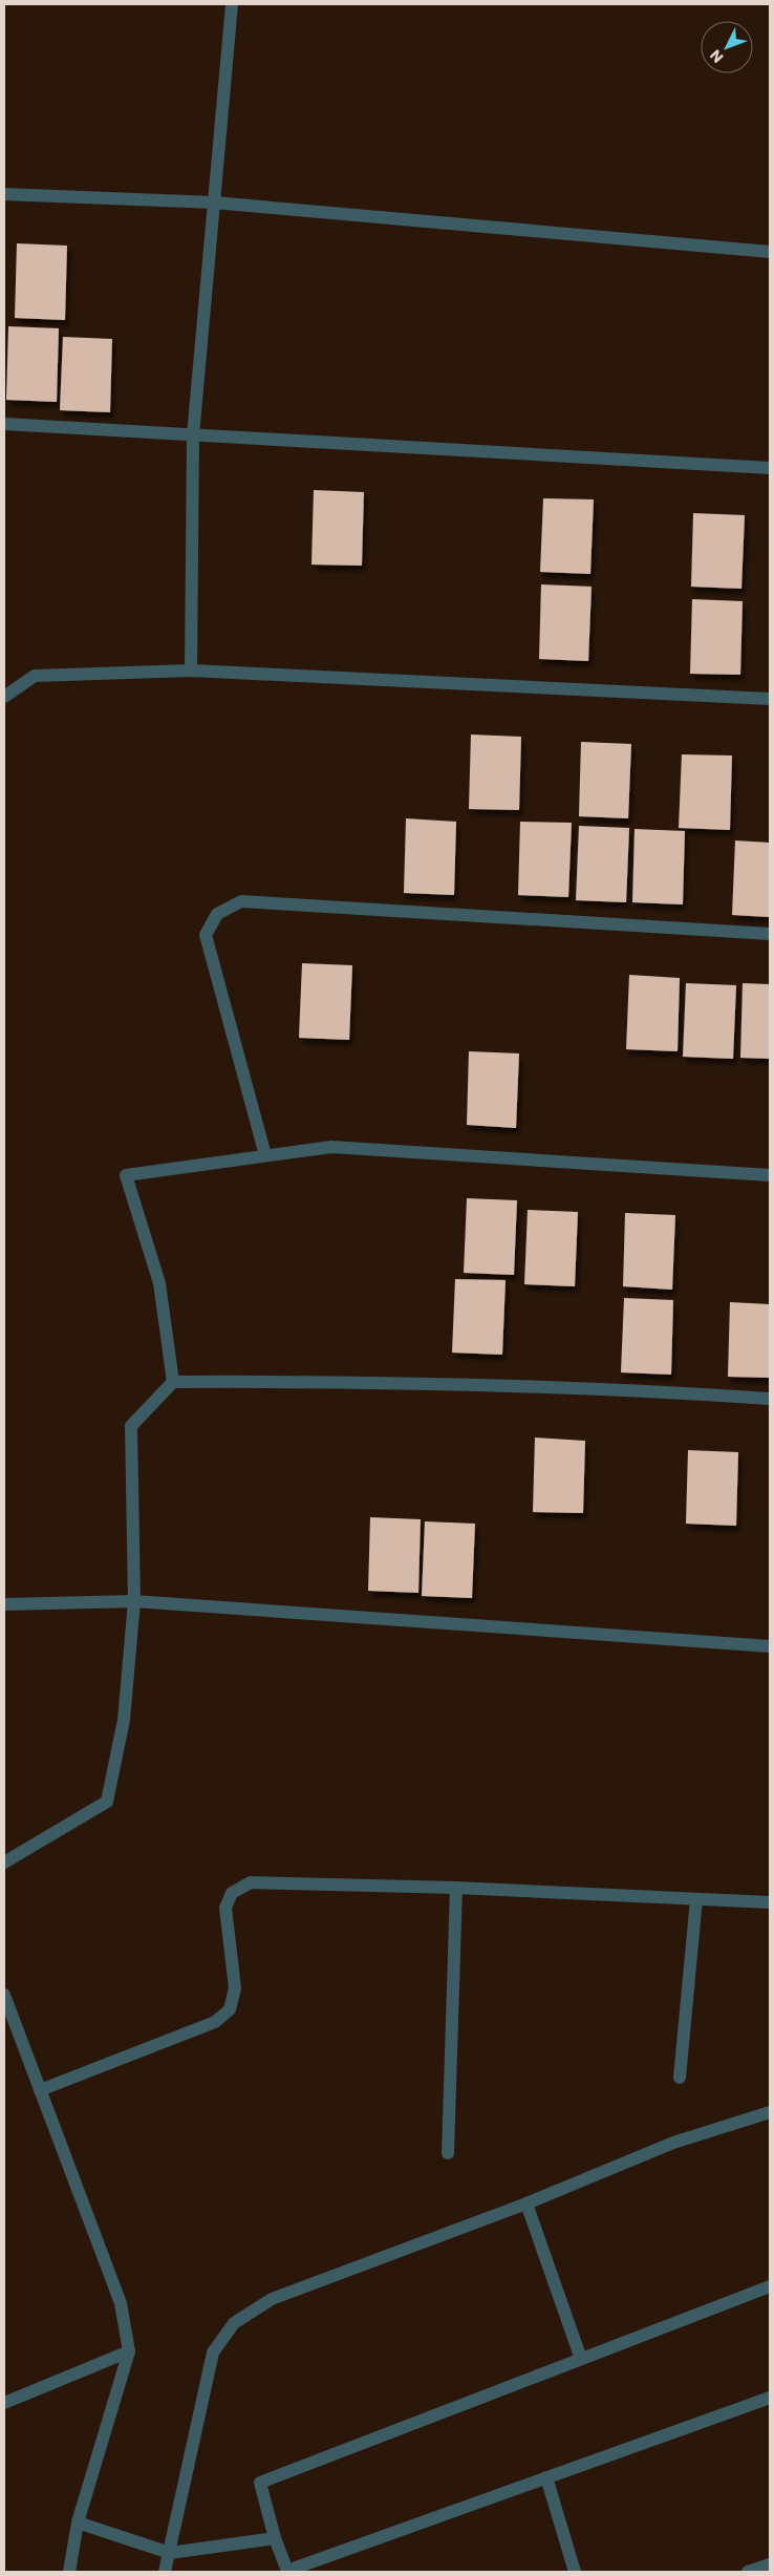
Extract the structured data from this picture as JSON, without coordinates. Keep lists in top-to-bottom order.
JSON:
{
  "north": "bottom left"
}
